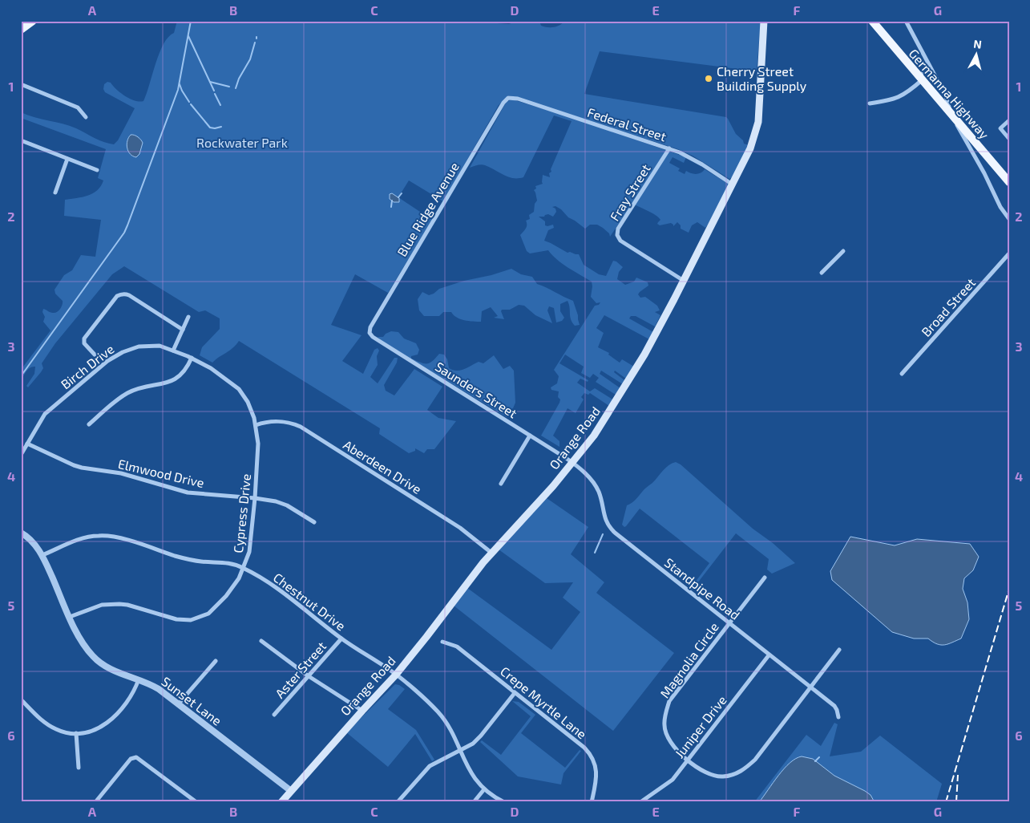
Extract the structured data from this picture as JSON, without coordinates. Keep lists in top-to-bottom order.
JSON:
{
  "streets": {
    "main road": ["Germanna Highway", "Orange Road"],
    "street": [
      "Federal Street",
      "Fray Street",
      "Blue Ridge Avenue",
      "Broad Street",
      "Birch Drive",
      "Saunders Street",
      "Aberdeen Drive",
      "Elmwood Drive",
      "Cypress Drive",
      "Standpipe Road",
      "Chestnut Drive",
      "Magnolia Circle",
      "Aster Street",
      "Sunset Lane",
      "Crepe Myrtle Lane",
      "Juniper Drive"
    ]
  },
  "crossings": [
    ["Federal Street", "Fray Street"],
    ["Federal Street", "Blue Ridge Avenue"],
    ["Federal Street", "Orange Road"],
    ["Fray Street", "Orange Road"],
    ["Blue Ridge Avenue", "Saunders Street"],
    ["Birch Drive", "Aberdeen Drive"],
    ["Birch Drive", "Elmwood Drive"],
    ["Birch Drive", "Cypress Drive"],
    ["Saunders Street", "Orange Road"],
    ["Saunders Street", "Standpipe Road"],
    ["Orange Road", "Aberdeen Drive"],
    ["Orange Road", "Standpipe Road"],
    ["Orange Road", "Chestnut Drive"],
    ["Orange Road", "Sunset Lane"],
    ["Aberdeen Drive", "Cypress Drive"],
    ["Elmwood Drive", "Cypress Drive"],
    ["Cypress Drive", "Chestnut Drive"],
    ["Cypress Drive", "Sunset Lane"],
    ["Standpipe Road", "Magnolia Circle"],
    ["Standpipe Road", "Juniper Drive"],
    ["Chestnut Drive", "Aster Street"],
    ["Chestnut Drive", "Sunset Lane"],
    ["Magnolia Circle", "Juniper Drive"]
  ],
  "parks": ["Rockwater Park"],
  "places": ["Cherry Street Building Supply"],
  "north": "top",
  "grid": {
    "columns": [
      "A",
      "B",
      "C",
      "D",
      "E",
      "F",
      "G"
    ],
    "rows": [
      "1",
      "2",
      "3",
      "4",
      "5",
      "6"
    ]
  }
}
